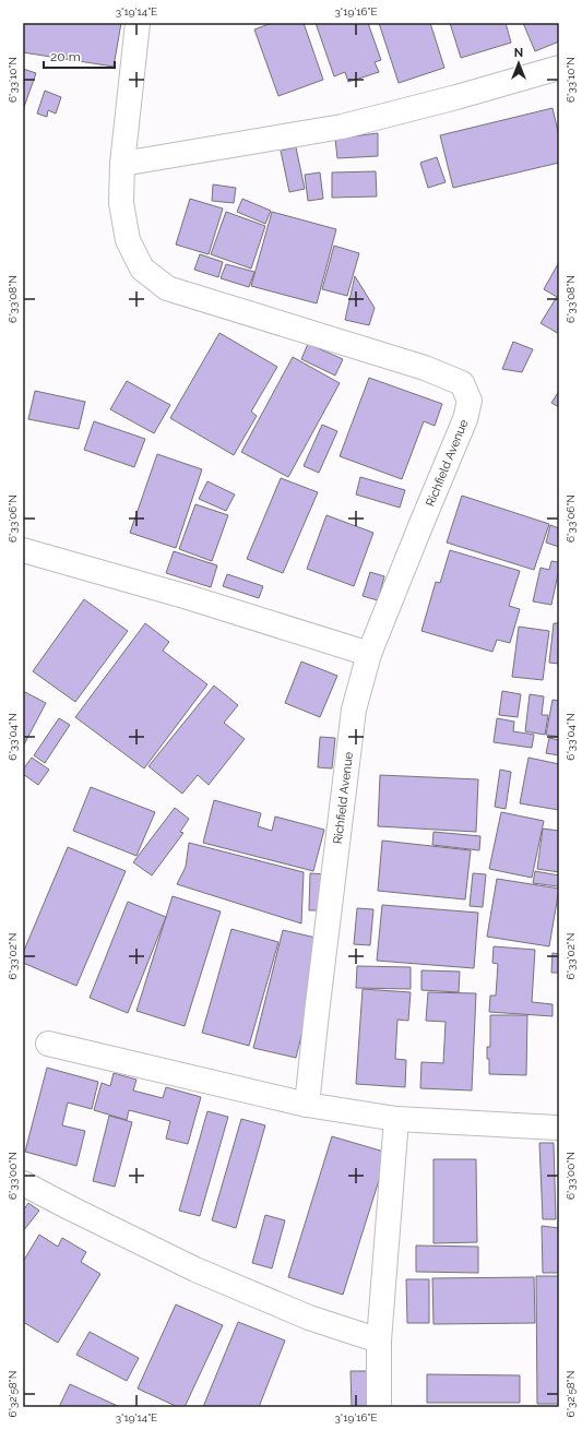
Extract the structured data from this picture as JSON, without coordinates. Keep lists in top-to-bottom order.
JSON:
{
  "streets": {
    "street": ["Richfield Avenue"]
  },
  "scale_bar": "20 m",
  "north": "top",
  "coordinates": [
    "3°19'14\"E",
    "3°19'16\"E",
    "6°33'10\"N",
    "6°33'08\"N",
    "6°33'06\"N",
    "6°33'04\"N",
    "6°33'02\"N",
    "6°33'00\"N",
    "6°32'58\"N"
  ]
}
